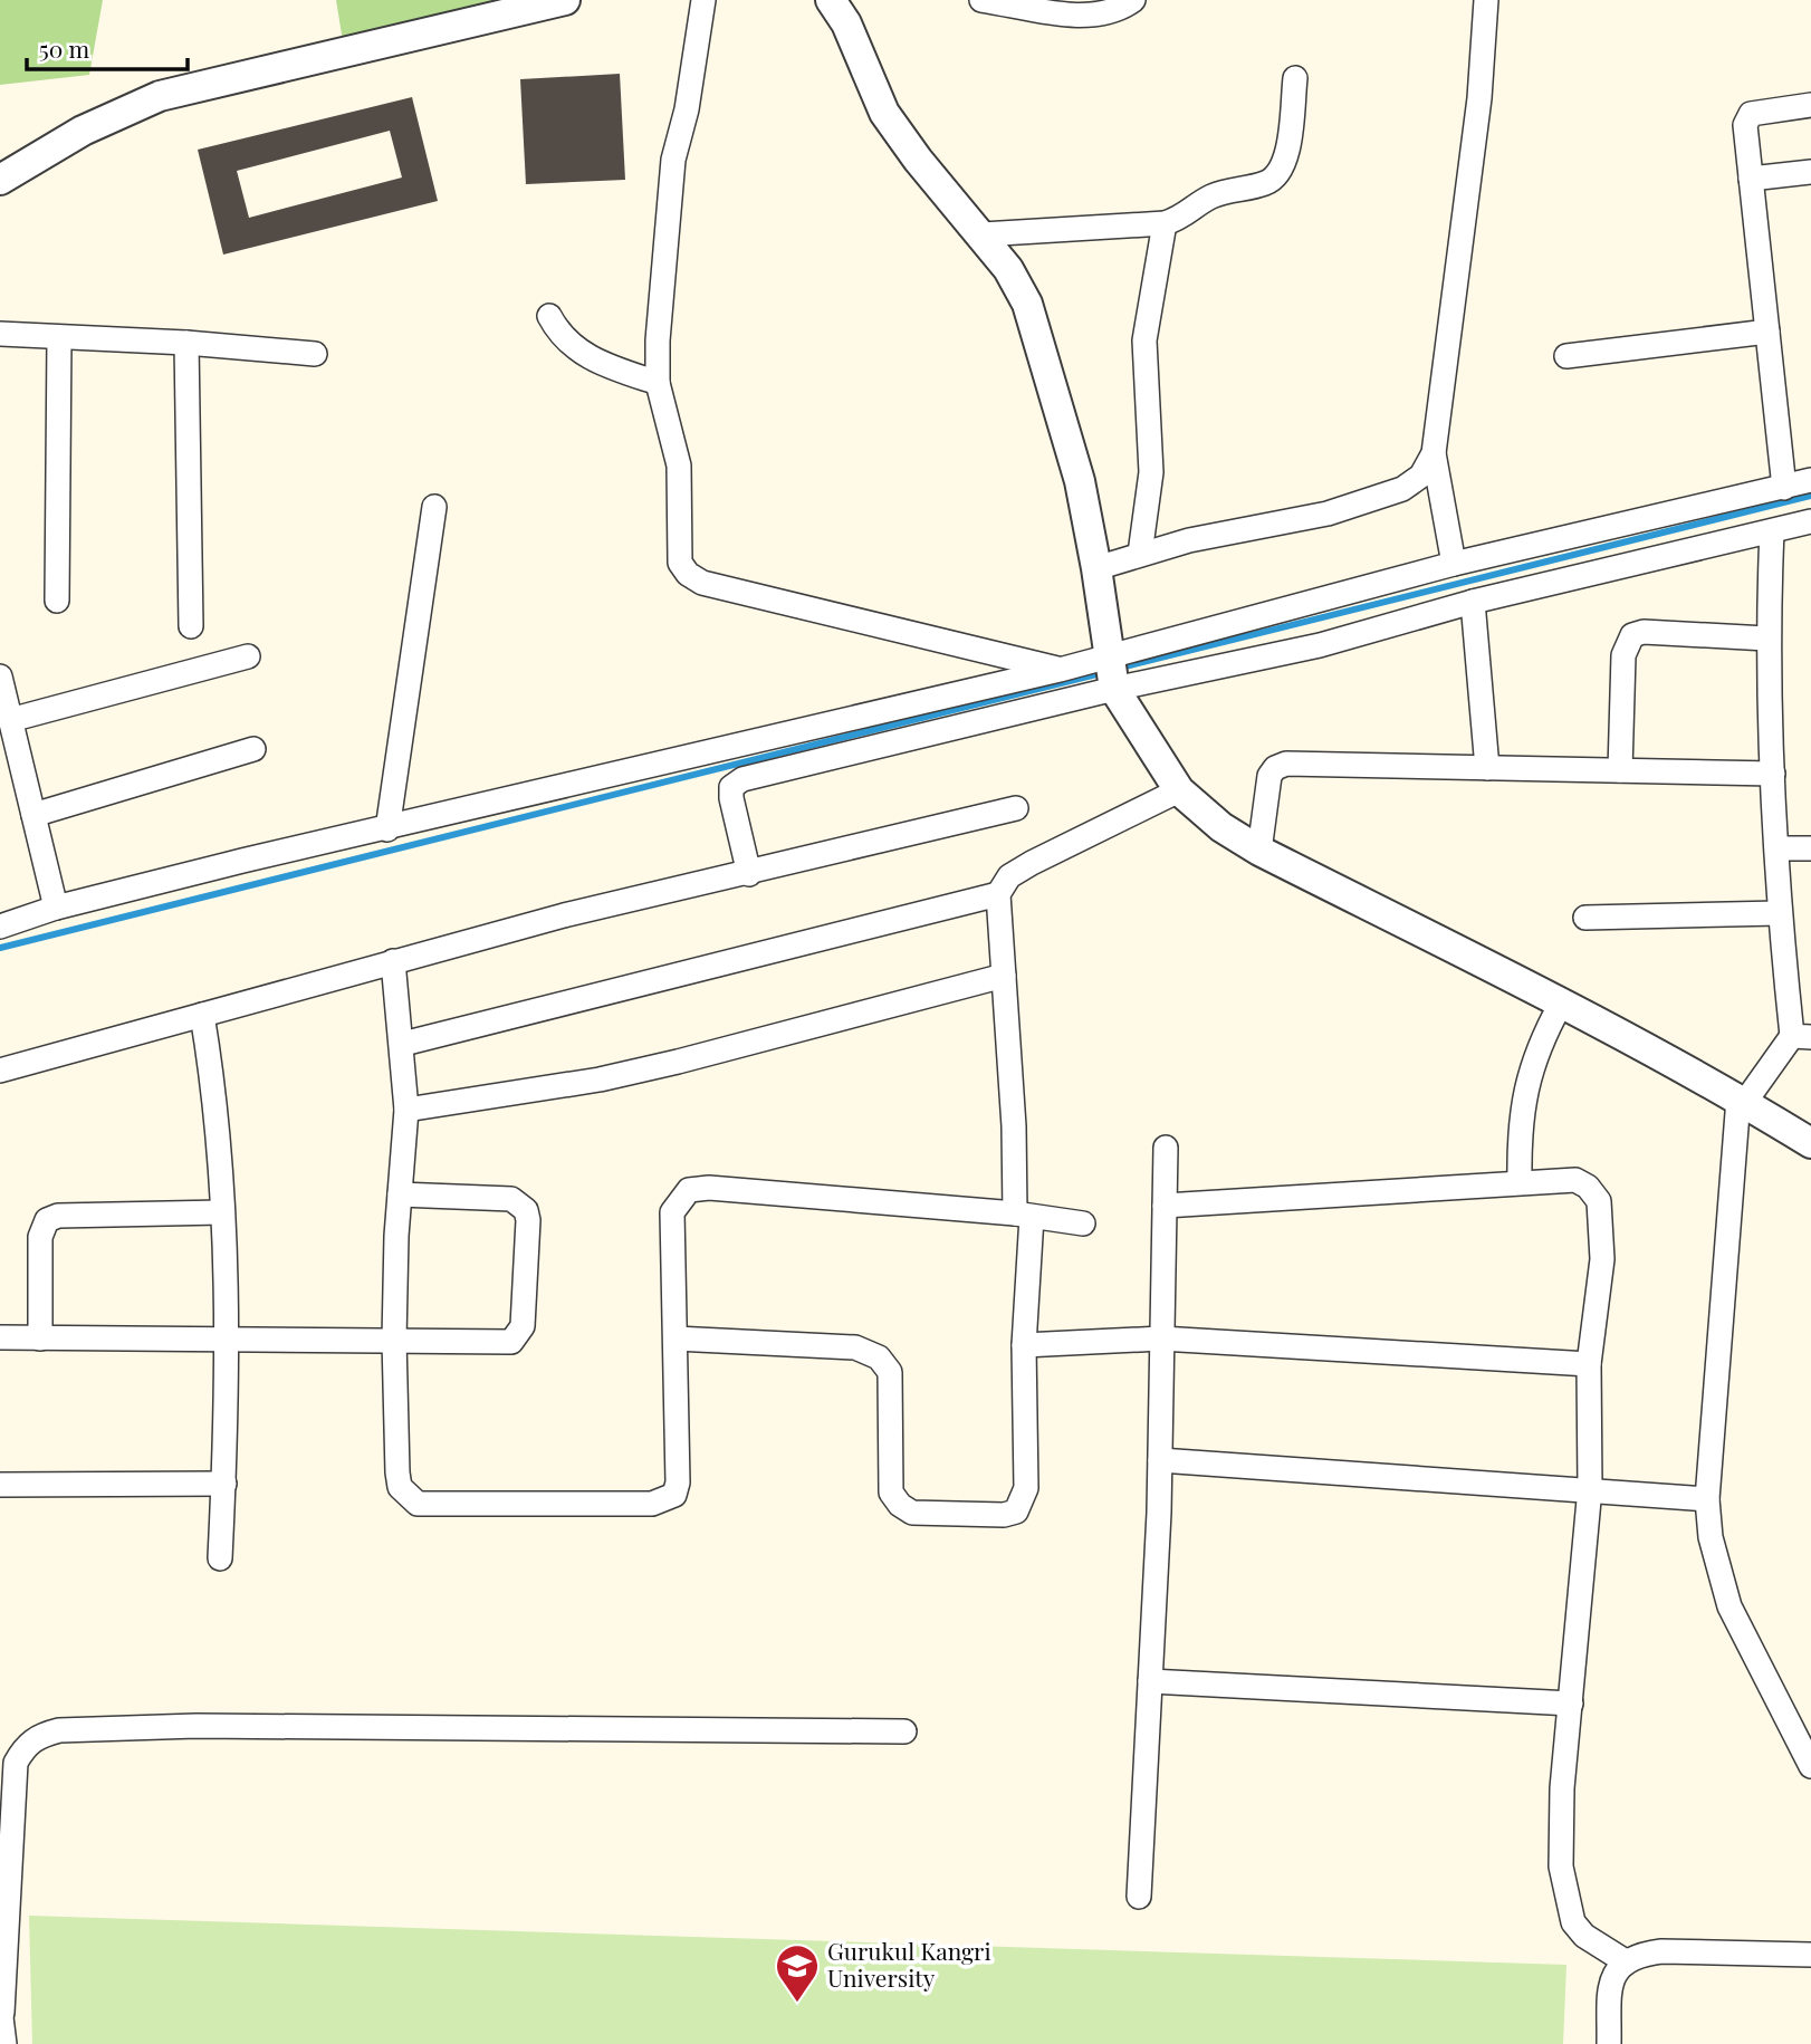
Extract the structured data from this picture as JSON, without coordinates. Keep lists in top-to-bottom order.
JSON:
{
  "places": {
    "school or university": ["Gurukul Kangri University"]
  },
  "scale_bar": "50 m"
}
